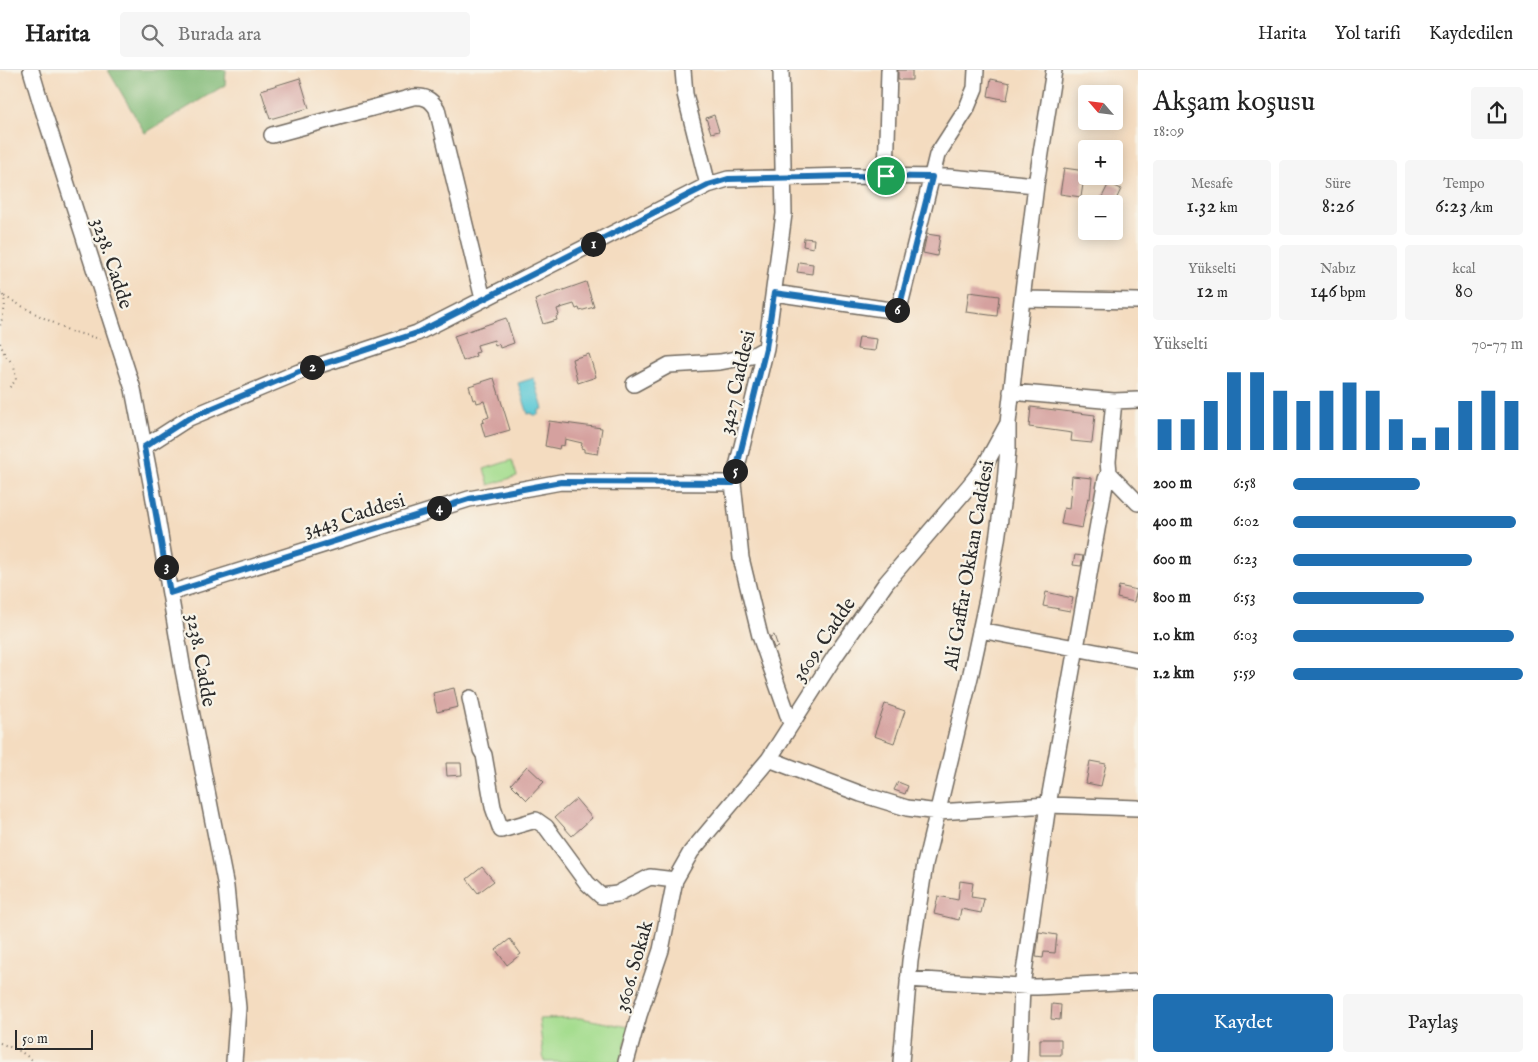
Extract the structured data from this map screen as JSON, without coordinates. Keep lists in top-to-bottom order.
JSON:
{
  "streets": {
    "street": [
      "3238. Cadde",
      "3427 Caddesi",
      "3443 Caddesi",
      "Ali Gaffar Okkan Caddesi",
      "3609. Cadde",
      "3606. Sokak"
    ]
  },
  "crossings": [
    ["3238. Cadde", "3443 Caddesi"],
    ["3427 Caddesi", "3443 Caddesi"],
    ["3427 Caddesi", "3609. Cadde"],
    ["Ali Gaffar Okkan Caddesi", "3609. Cadde"],
    ["3609. Cadde", "3606. Sokak"]
  ],
  "scale_bar": "50 m",
  "north": "top left",
  "page": {
    "header": "Harita",
    "search": "Burada ara",
    "nav": ["Harita", "Yol tarifi", "Kaydedilen"],
    "heading": ["Akşam koşusu", "18:09"],
    "map_buttons": ["+", "−"],
    "stats": [
      ["Mesafe", "1.32 km"],
      ["Süre", "8:26"],
      ["Tempo", "6:23 /km"],
      ["Yükselti", "12 m"],
      ["Nabız", "146 bpm"],
      ["kcal", "80"]
    ],
    "pins": [
      "1",
      "6",
      "2",
      "5",
      "4",
      "3"
    ],
    "chart": ["Yükselti", "70–77 m"],
    "list": [
      {
        "name": "200 m",
        "note": "6:58"
      },
      {
        "name": "400 m",
        "note": "6:02"
      },
      {
        "name": "600 m",
        "note": "6:23"
      },
      {
        "name": "800 m",
        "note": "6:53"
      },
      {
        "name": "1.0 km",
        "note": "6:03"
      },
      {
        "name": "1.2 km",
        "note": "5:59"
      }
    ],
    "buttons": ["Kaydet", "Paylaş"],
    "scale": "50 m"
  }
}
